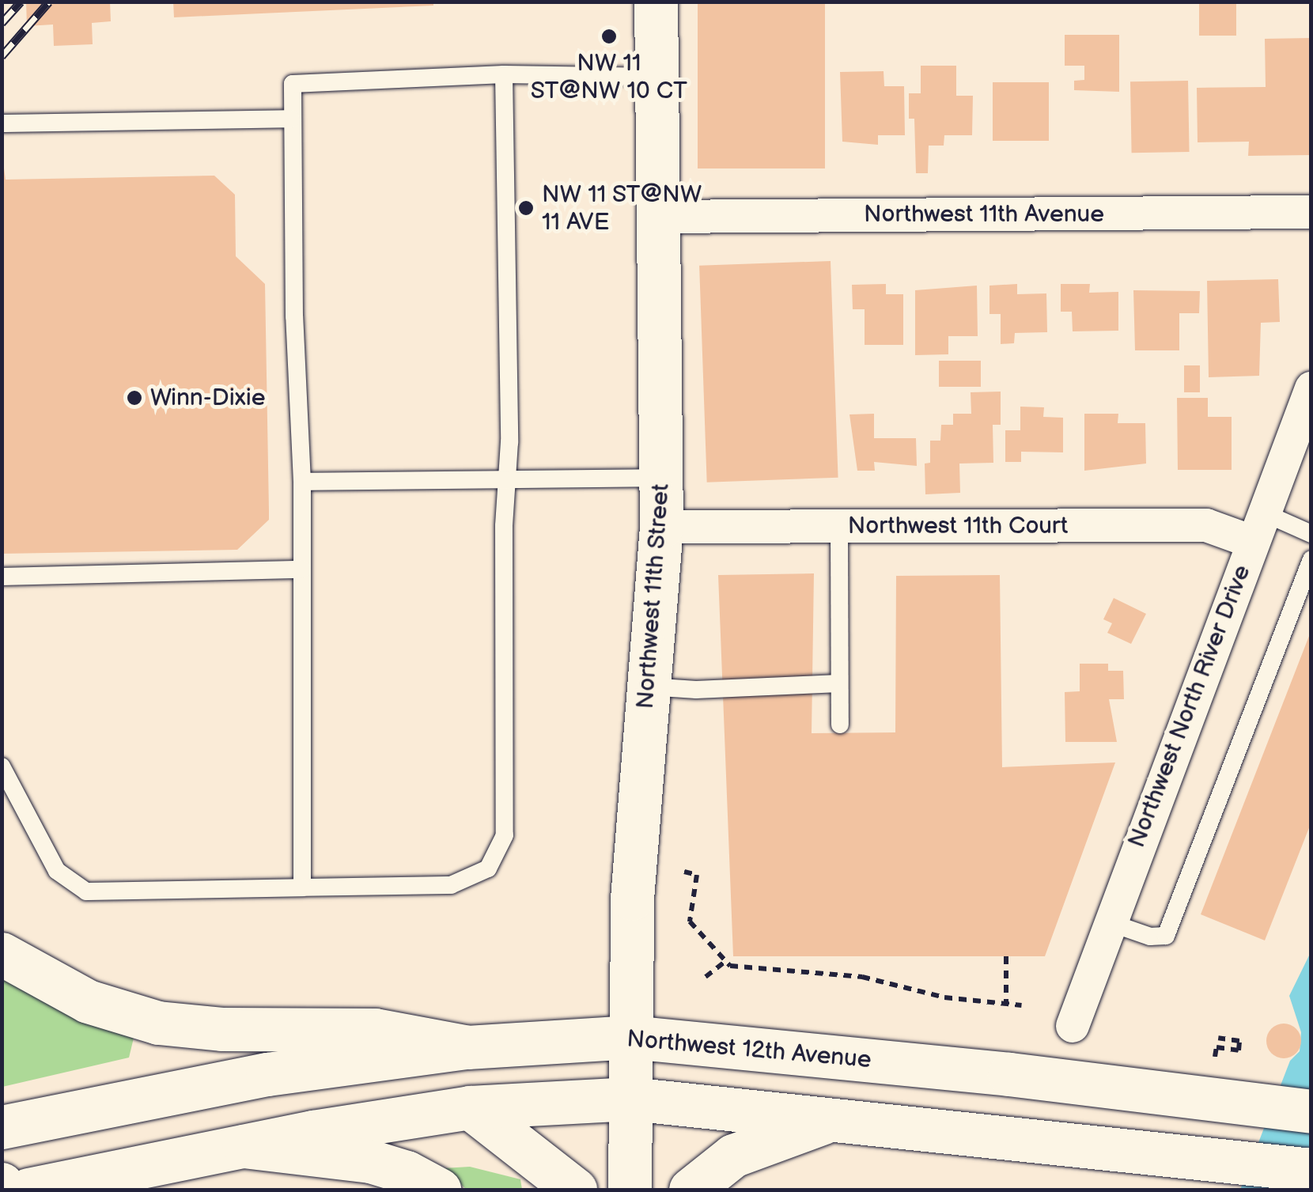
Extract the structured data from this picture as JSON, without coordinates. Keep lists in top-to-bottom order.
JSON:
{
  "streets": {
    "main road": ["Northwest 11th Street", "Northwest 12th Avenue"],
    "street": ["Northwest 11th Avenue", "Northwest 11th Court", "Northwest North River Drive"]
  },
  "crossings": [
    ["Northwest 11th Avenue", "Northwest 11th Street"],
    ["Northwest 11th Court", "Northwest 11th Street"],
    ["Northwest 11th Court", "Northwest North River Drive"],
    ["Northwest 11th Street", "Northwest 12th Avenue"]
  ],
  "places": ["NW 11 ST@NW 10 CT", "NW 11 ST@NW 11 AVE", "Winn-Dixie"]
}
